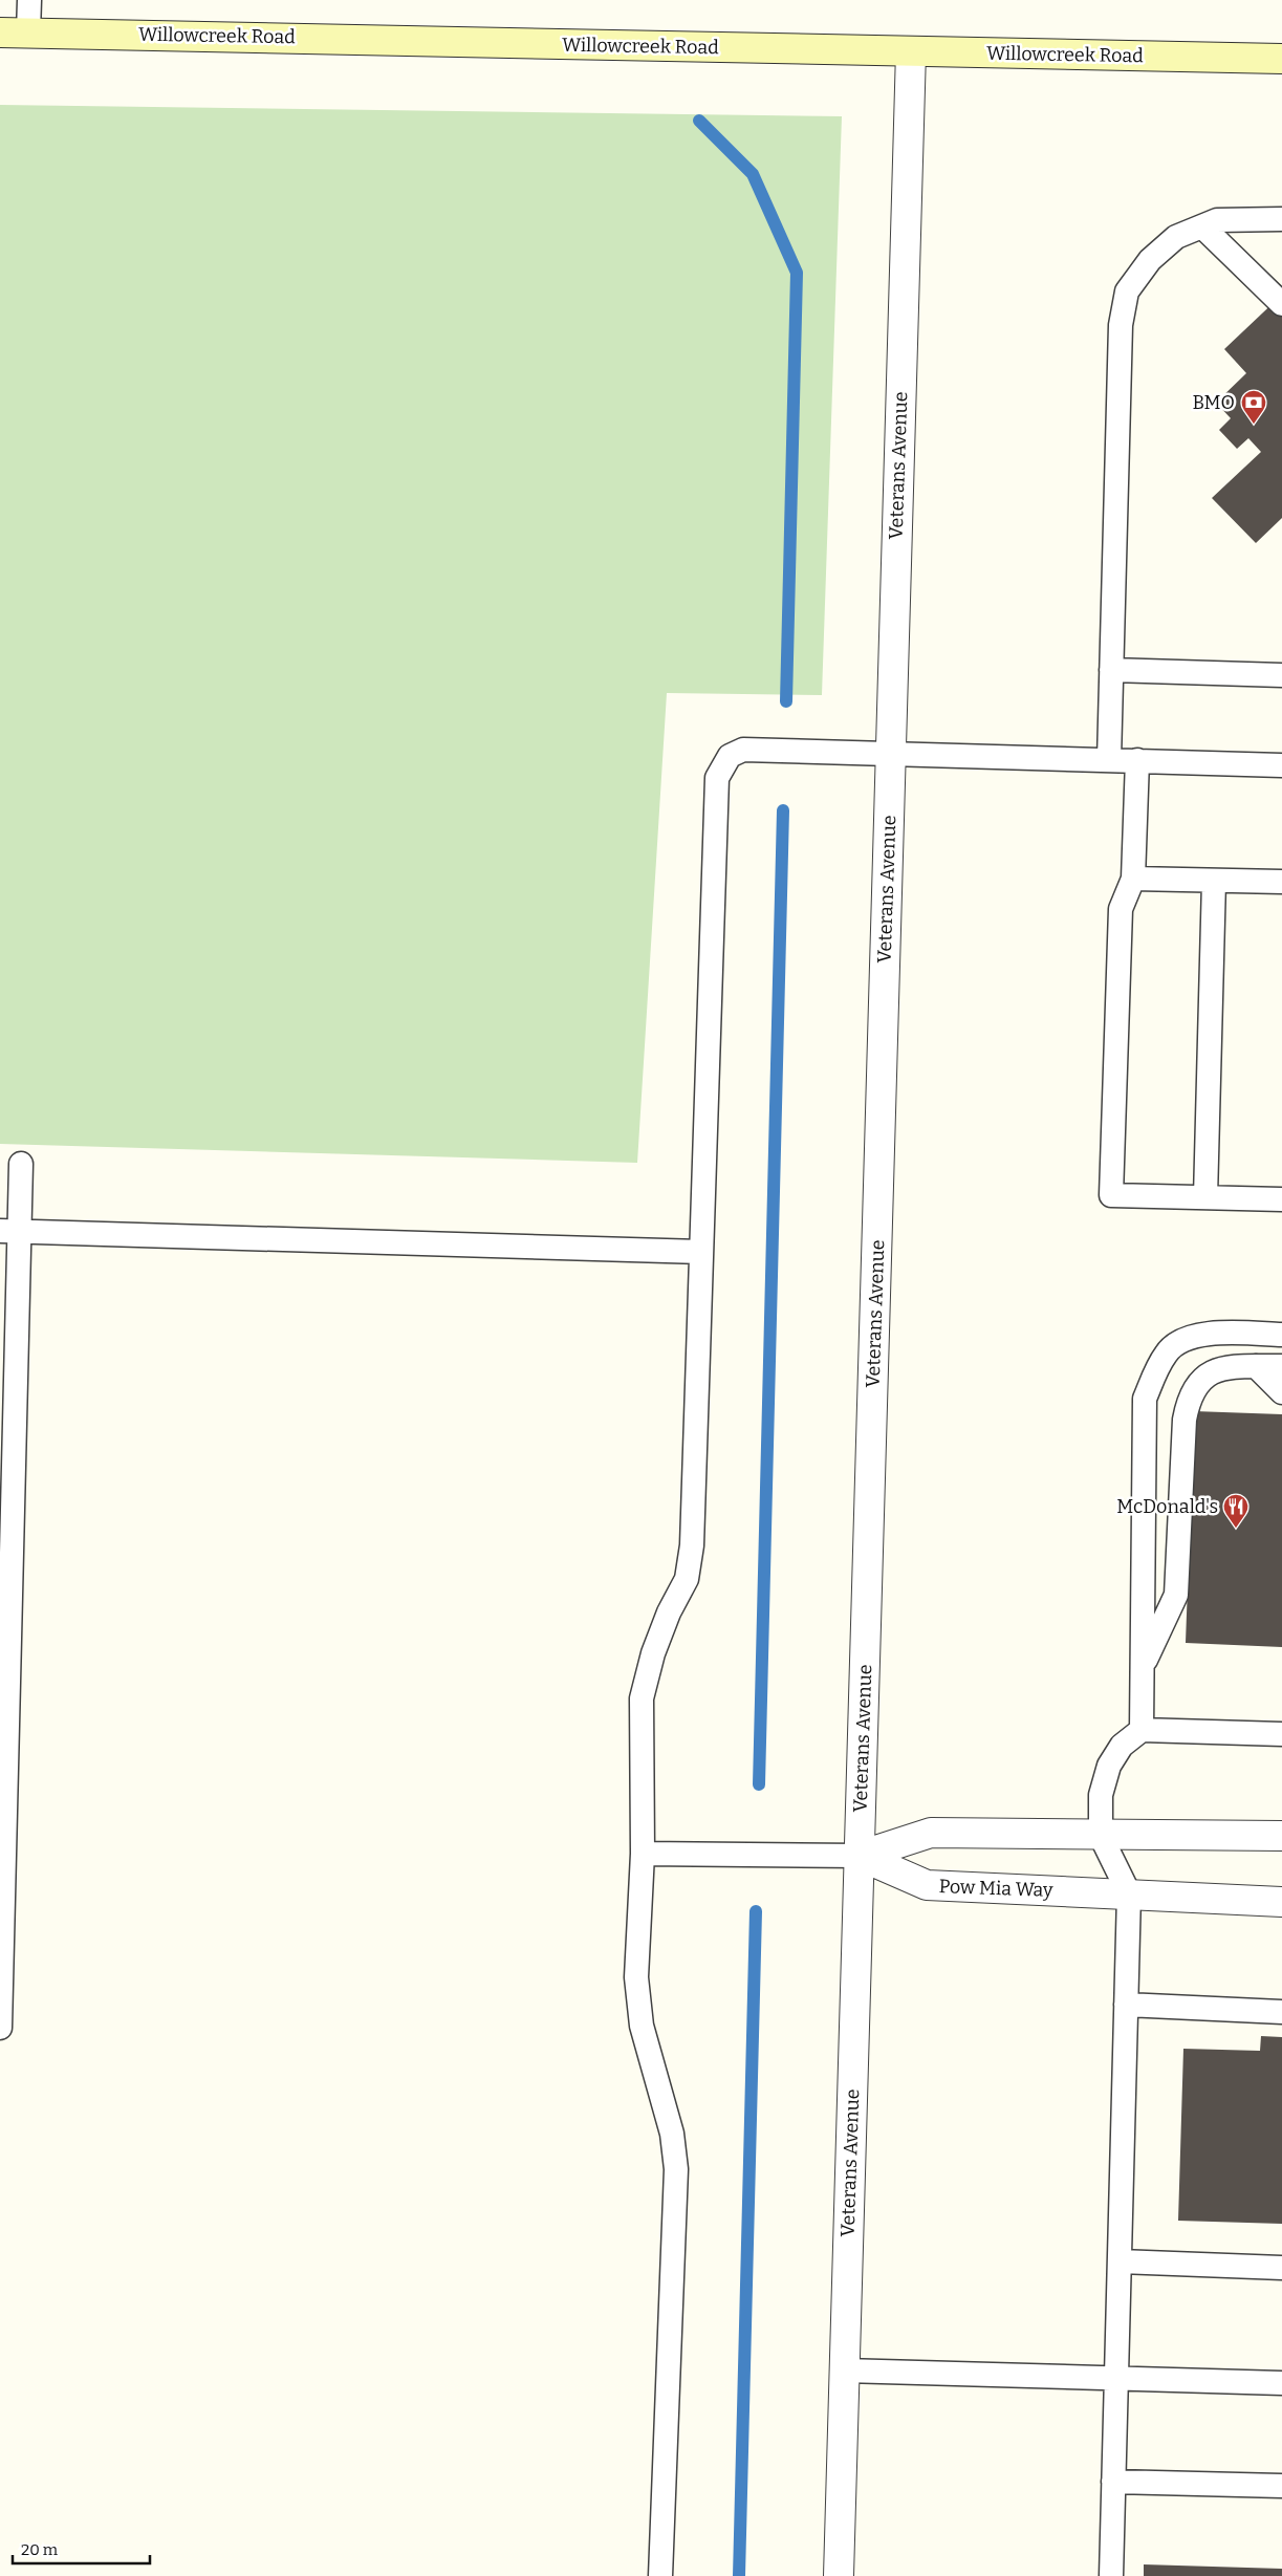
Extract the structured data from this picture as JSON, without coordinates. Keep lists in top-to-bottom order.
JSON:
{
  "streets": {
    "street": ["Willowcreek Road", "Veterans Avenue", "Pow Mia Way"]
  },
  "crossings": [
    ["Willowcreek Road", "Veterans Avenue"],
    ["Veterans Avenue", "Pow Mia Way"]
  ],
  "places": {
    "bank": ["BMO"],
    "restaurant": ["McDonald's"]
  },
  "scale_bar": "20 m"
}
